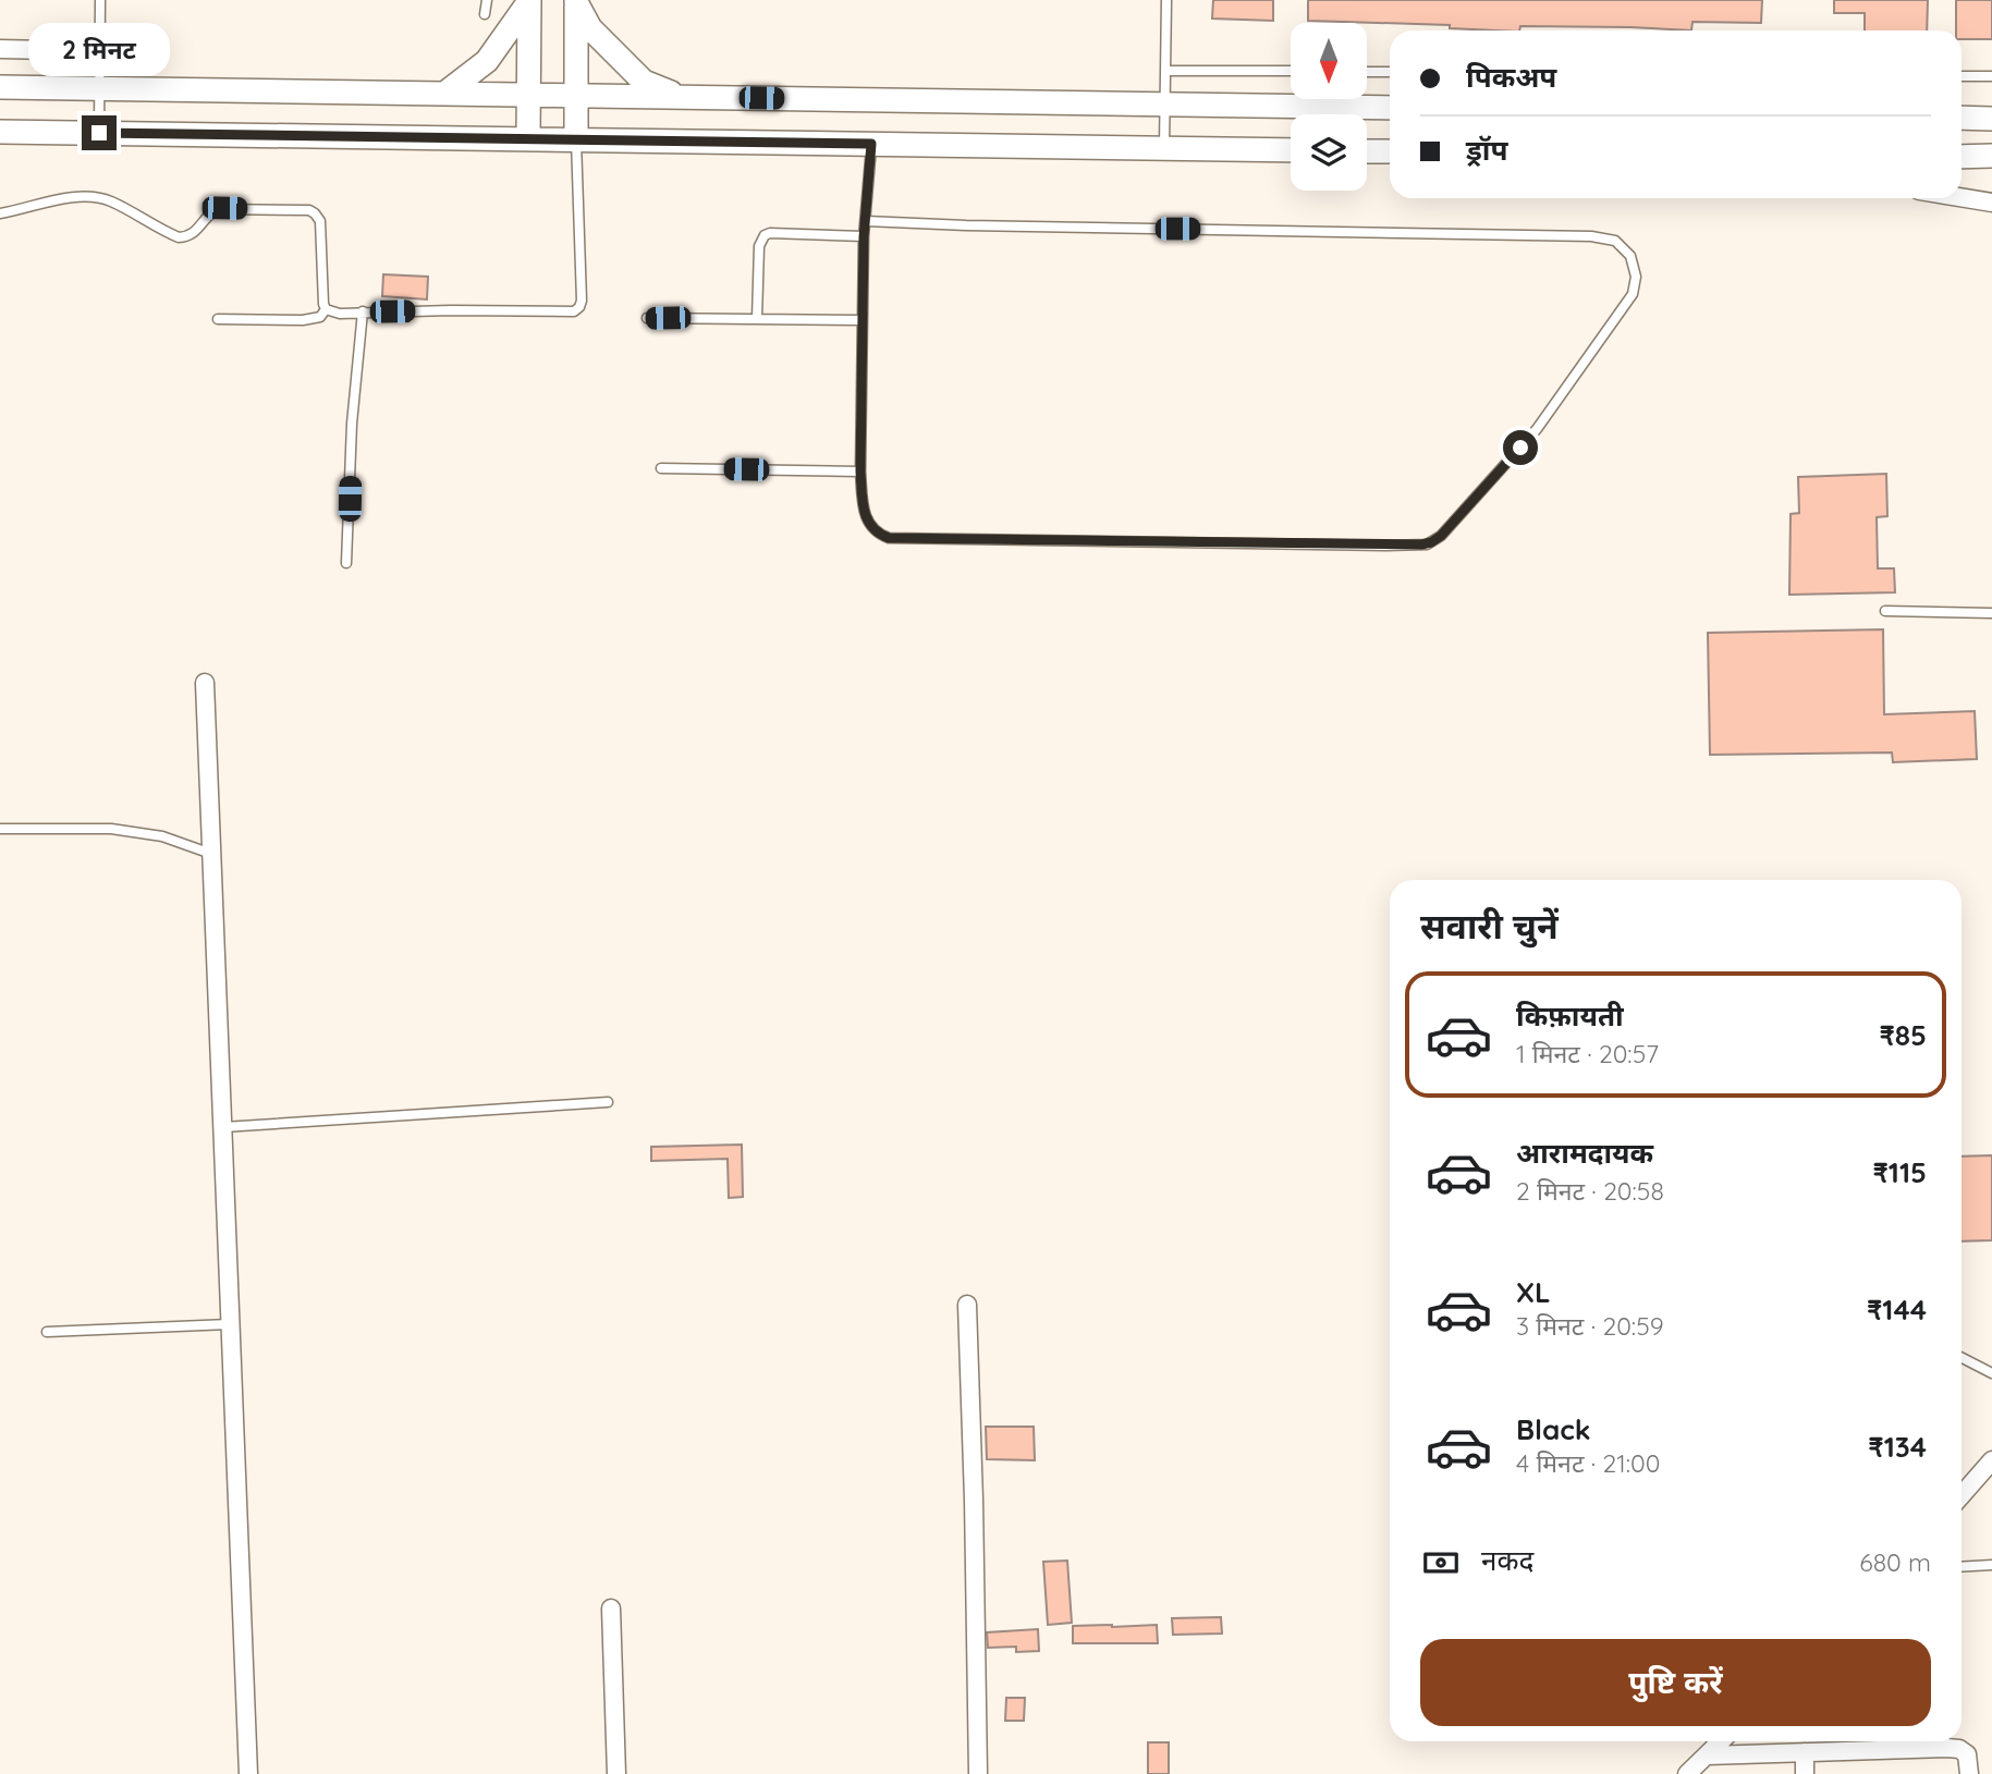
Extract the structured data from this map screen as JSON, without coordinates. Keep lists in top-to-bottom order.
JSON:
{
  "north": "bottom",
  "page": {
    "bubble": "2 मिनट",
    "banner": ["पिकअप", "ड्रॉप"],
    "heading": "सवारी चुनें",
    "list": [
      {
        "name": "किफ़ायती",
        "note": "1 मिनट · 20:57",
        "value": "₹85"
      },
      {
        "name": "आरामदायक",
        "note": "2 मिनट · 20:58",
        "value": "₹115"
      },
      {
        "name": "XL",
        "note": "3 मिनट · 20:59",
        "value": "₹144"
      },
      {
        "name": "Black",
        "note": "4 मिनट · 21:00",
        "value": "₹134"
      }
    ],
    "pay": ["नकद", "680 m"],
    "buttons": "पुष्टि करें"
  }
}
